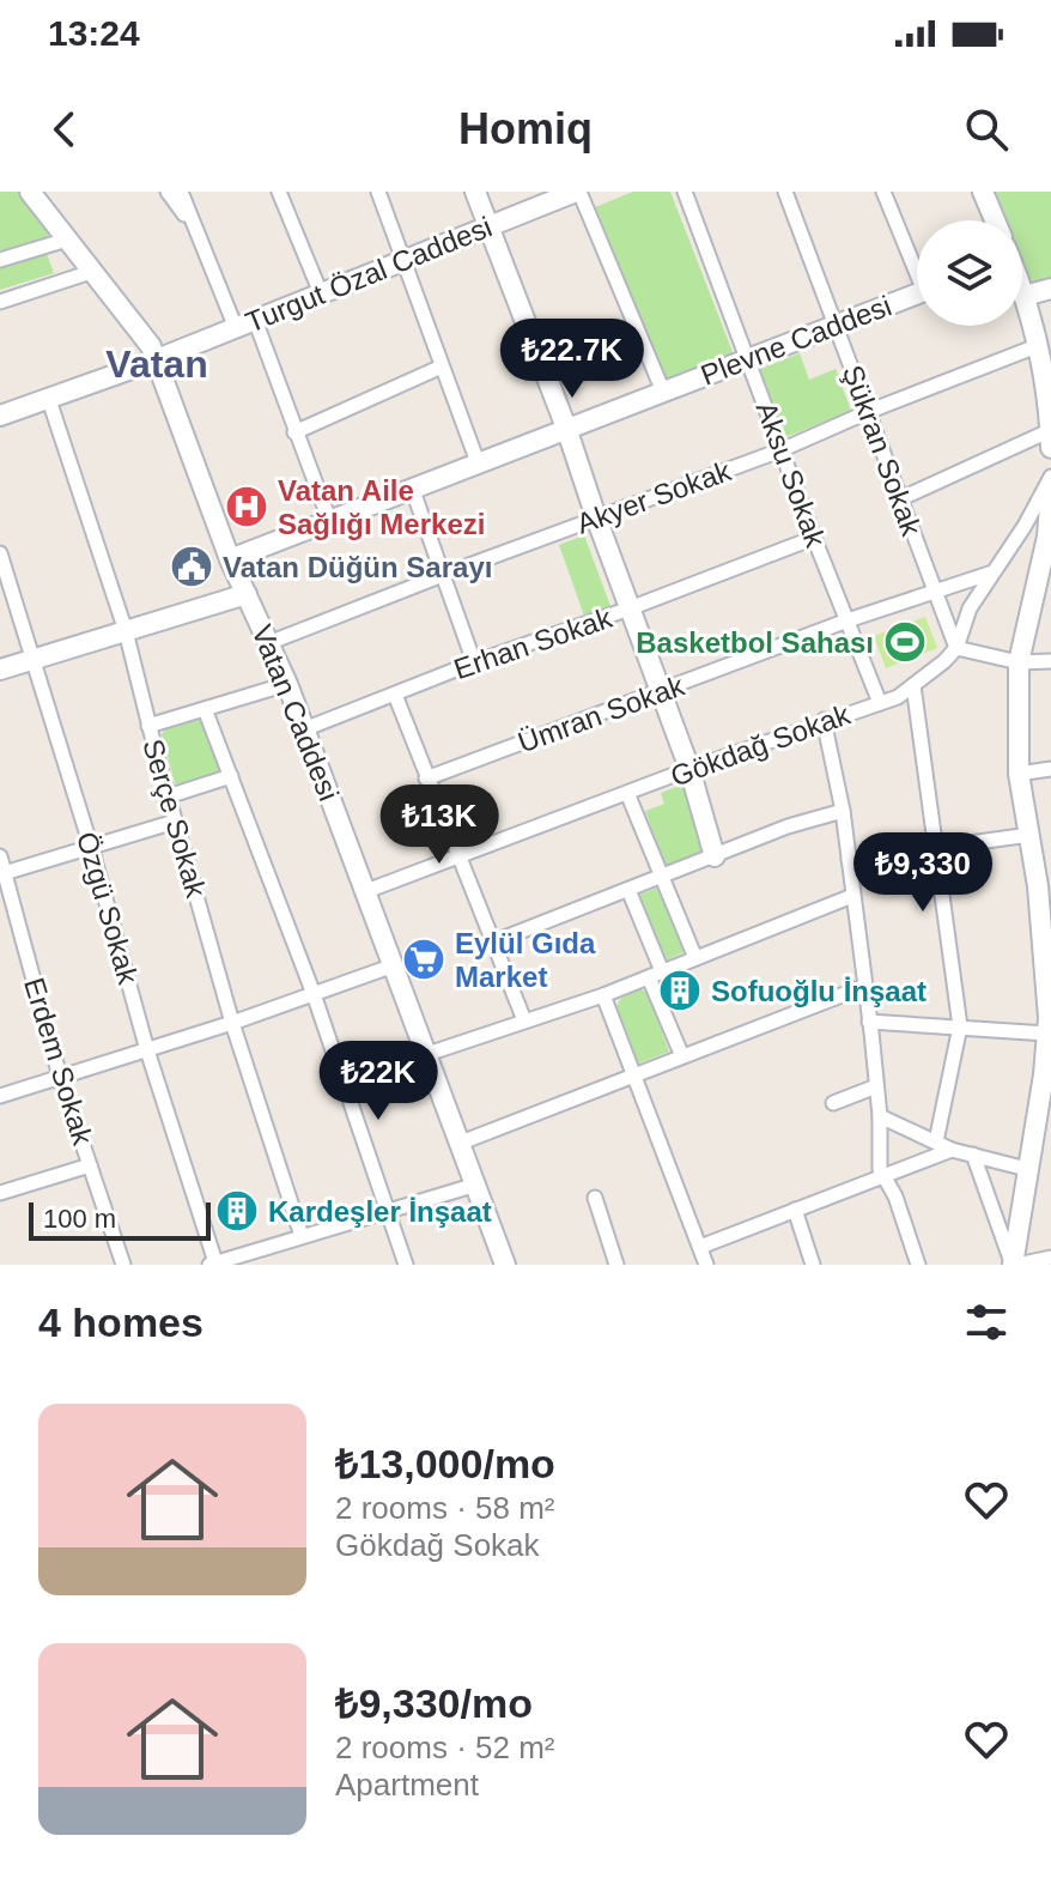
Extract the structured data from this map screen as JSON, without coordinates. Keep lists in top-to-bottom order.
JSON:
{
  "streets": {
    "street": [
      "Turgut Özal Caddesi",
      "Plevne Caddesi",
      "Şükran Sokak",
      "Aksu Sokak",
      "Akyer Sokak",
      "Erhan Sokak",
      "Vatan Caddesi",
      "Ümran Sokak",
      "Gökdağ Sokak",
      "Serçe Sokak",
      "Özgü Sokak",
      "Erdem Sokak"
    ]
  },
  "crossings": [
    ["Turgut Özal Caddesi", "Vatan Caddesi"],
    ["Turgut Özal Caddesi", "Serçe Sokak"],
    ["Plevne Caddesi", "Şükran Sokak"],
    ["Plevne Caddesi", "Aksu Sokak"],
    ["Plevne Caddesi", "Vatan Caddesi"],
    ["Şükran Sokak", "Akyer Sokak"],
    ["Şükran Sokak", "Ümran Sokak"],
    ["Şükran Sokak", "Gökdağ Sokak"],
    ["Aksu Sokak", "Akyer Sokak"],
    ["Aksu Sokak", "Erhan Sokak"],
    ["Aksu Sokak", "Ümran Sokak"],
    ["Aksu Sokak", "Gökdağ Sokak"],
    ["Akyer Sokak", "Vatan Caddesi"],
    ["Erhan Sokak", "Vatan Caddesi"],
    ["Vatan Caddesi", "Gökdağ Sokak"],
    ["Ümran Sokak", "Gökdağ Sokak"]
  ],
  "districts": ["Vatan"],
  "places": {
    "hospital": ["Vatan Aile Sağlığı Merkezi"],
    "public building": ["Vatan Düğün Sarayı"],
    "sports": ["Basketbol Sahası"],
    "supermarket": ["Eylül Gıda Market"],
    "building": ["Sofuoğlu İnşaat", "Kardeşler İnşaat"]
  },
  "scale_bar": "100 m",
  "page": {
    "status": "13:24",
    "header": "Homiq",
    "price": [
      "₺22.7K",
      "₺13K",
      "₺9,330",
      "₺22K"
    ],
    "scale": "100 m",
    "heading": "4 homes",
    "list": [
      {
        "name": "₺13,000/mo",
        "note": "2 rooms · 58 m² · Gökdağ Sokak"
      },
      {
        "name": "₺9,330/mo",
        "note": "2 rooms · 52 m² · Apartment"
      }
    ]
  }
}
